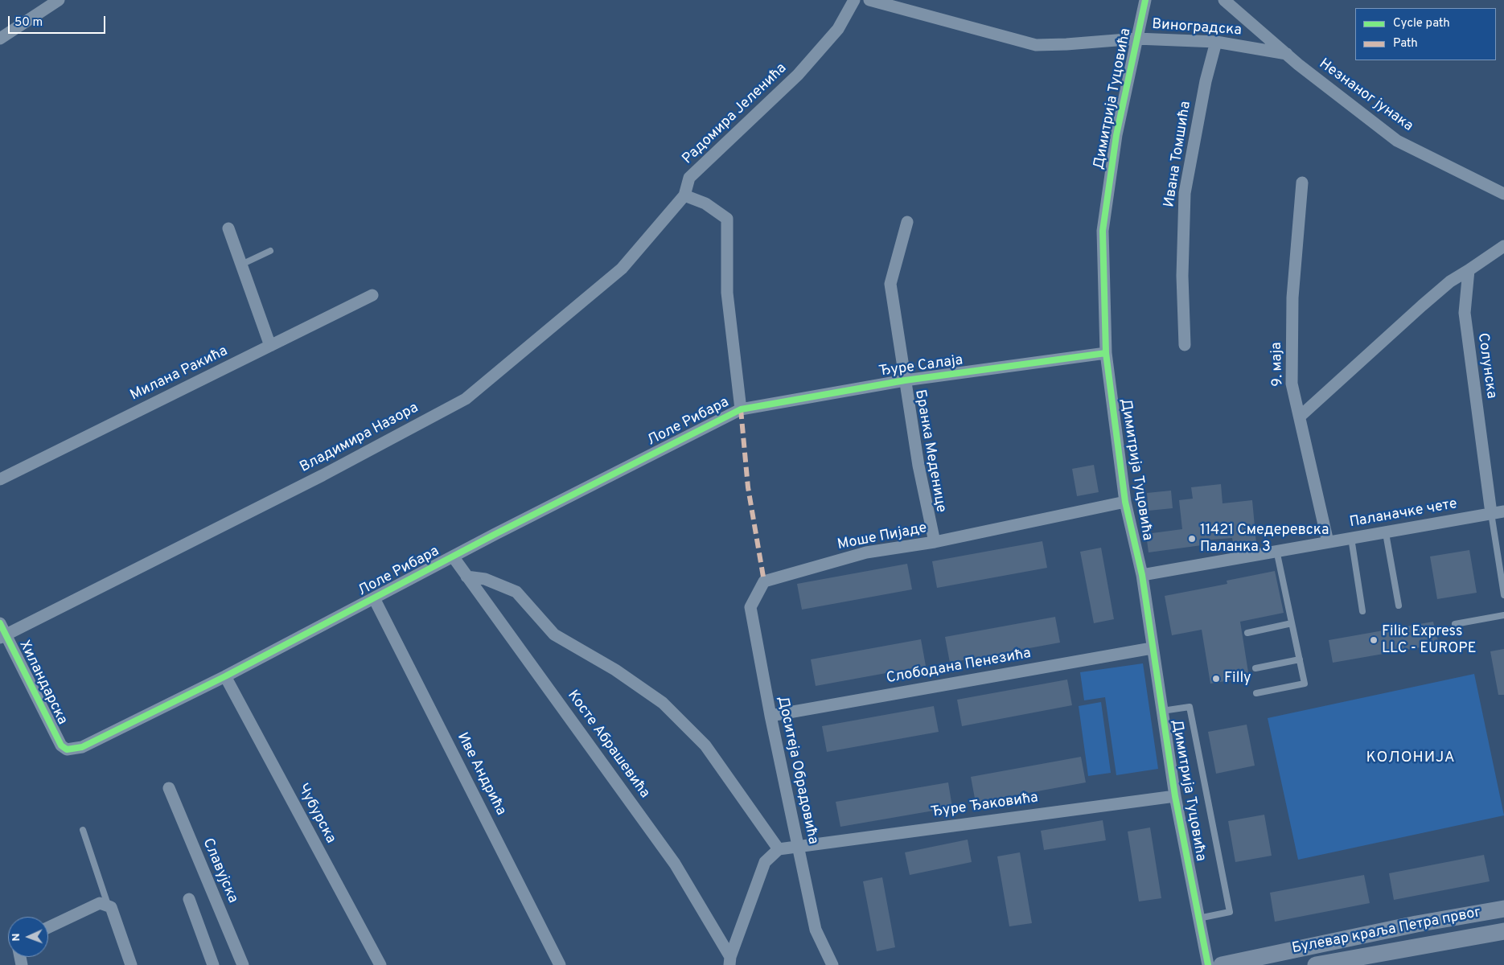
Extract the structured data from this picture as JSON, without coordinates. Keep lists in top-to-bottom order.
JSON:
{
  "streets": {
    "main road": ["Булевар краља Петра првог"],
    "street": [
      "Виноградска",
      "Незнаног јунака",
      "Димитрија Туцовића",
      "Радомира Јеленића",
      "Ивана Томшића",
      "9. маја",
      "Солунска",
      "Ђуре Салаја",
      "Милана Ракића",
      "Лоле Рибара",
      "Владимира Назора",
      "Бранка Меденице",
      "Паланачке чете",
      "Моше Пијаде",
      "Слободана Пенезића",
      "Хиландарска",
      "Косте Абрашевића",
      "Доситеја Обрадовића",
      "Иве Андрића",
      "Ђуре Ђаковића",
      "Чубурска",
      "Славујска"
    ]
  },
  "crossings": [
    ["Виноградска", "Незнаног јунака"],
    ["Виноградска", "Димитрија Туцовића"],
    ["Виноградска", "Ивана Томшића"],
    ["Димитрија Туцовића", "Ђуре Салаја"],
    ["Димитрија Туцовића", "Паланачке чете"],
    ["Димитрија Туцовића", "Моше Пијаде"],
    ["Димитрија Туцовића", "Слободана Пенезића"],
    ["Димитрија Туцовића", "Ђуре Ђаковића"],
    ["Радомира Јеленића", "Владимира Назора"],
    ["9. маја", "Паланачке чете"],
    ["Солунска", "Паланачке чете"],
    ["Ђуре Салаја", "Лоле Рибара"],
    ["Ђуре Салаја", "Бранка Меденице"],
    ["Лоле Рибара", "Хиландарска"],
    ["Лоле Рибара", "Косте Абрашевића"],
    ["Лоле Рибара", "Иве Андрића"],
    ["Лоле Рибара", "Чубурска"],
    ["Владимира Назора", "Хиландарска"],
    ["Бранка Меденице", "Моше Пијаде"],
    ["Моше Пијаде", "Доситеја Обрадовића"],
    ["Слободана Пенезића", "Доситеја Обрадовића"],
    ["Доситеја Обрадовића", "Ђуре Ђаковића"]
  ],
  "districts": ["КОЛОНИЈА"],
  "places": ["11421 Смедеревска Паланка 3", "Filic Express LLC - EUROPE", "Filly"],
  "legend": ["Cycle path", "Path"],
  "scale_bar": "50 m",
  "north": "left"
}
